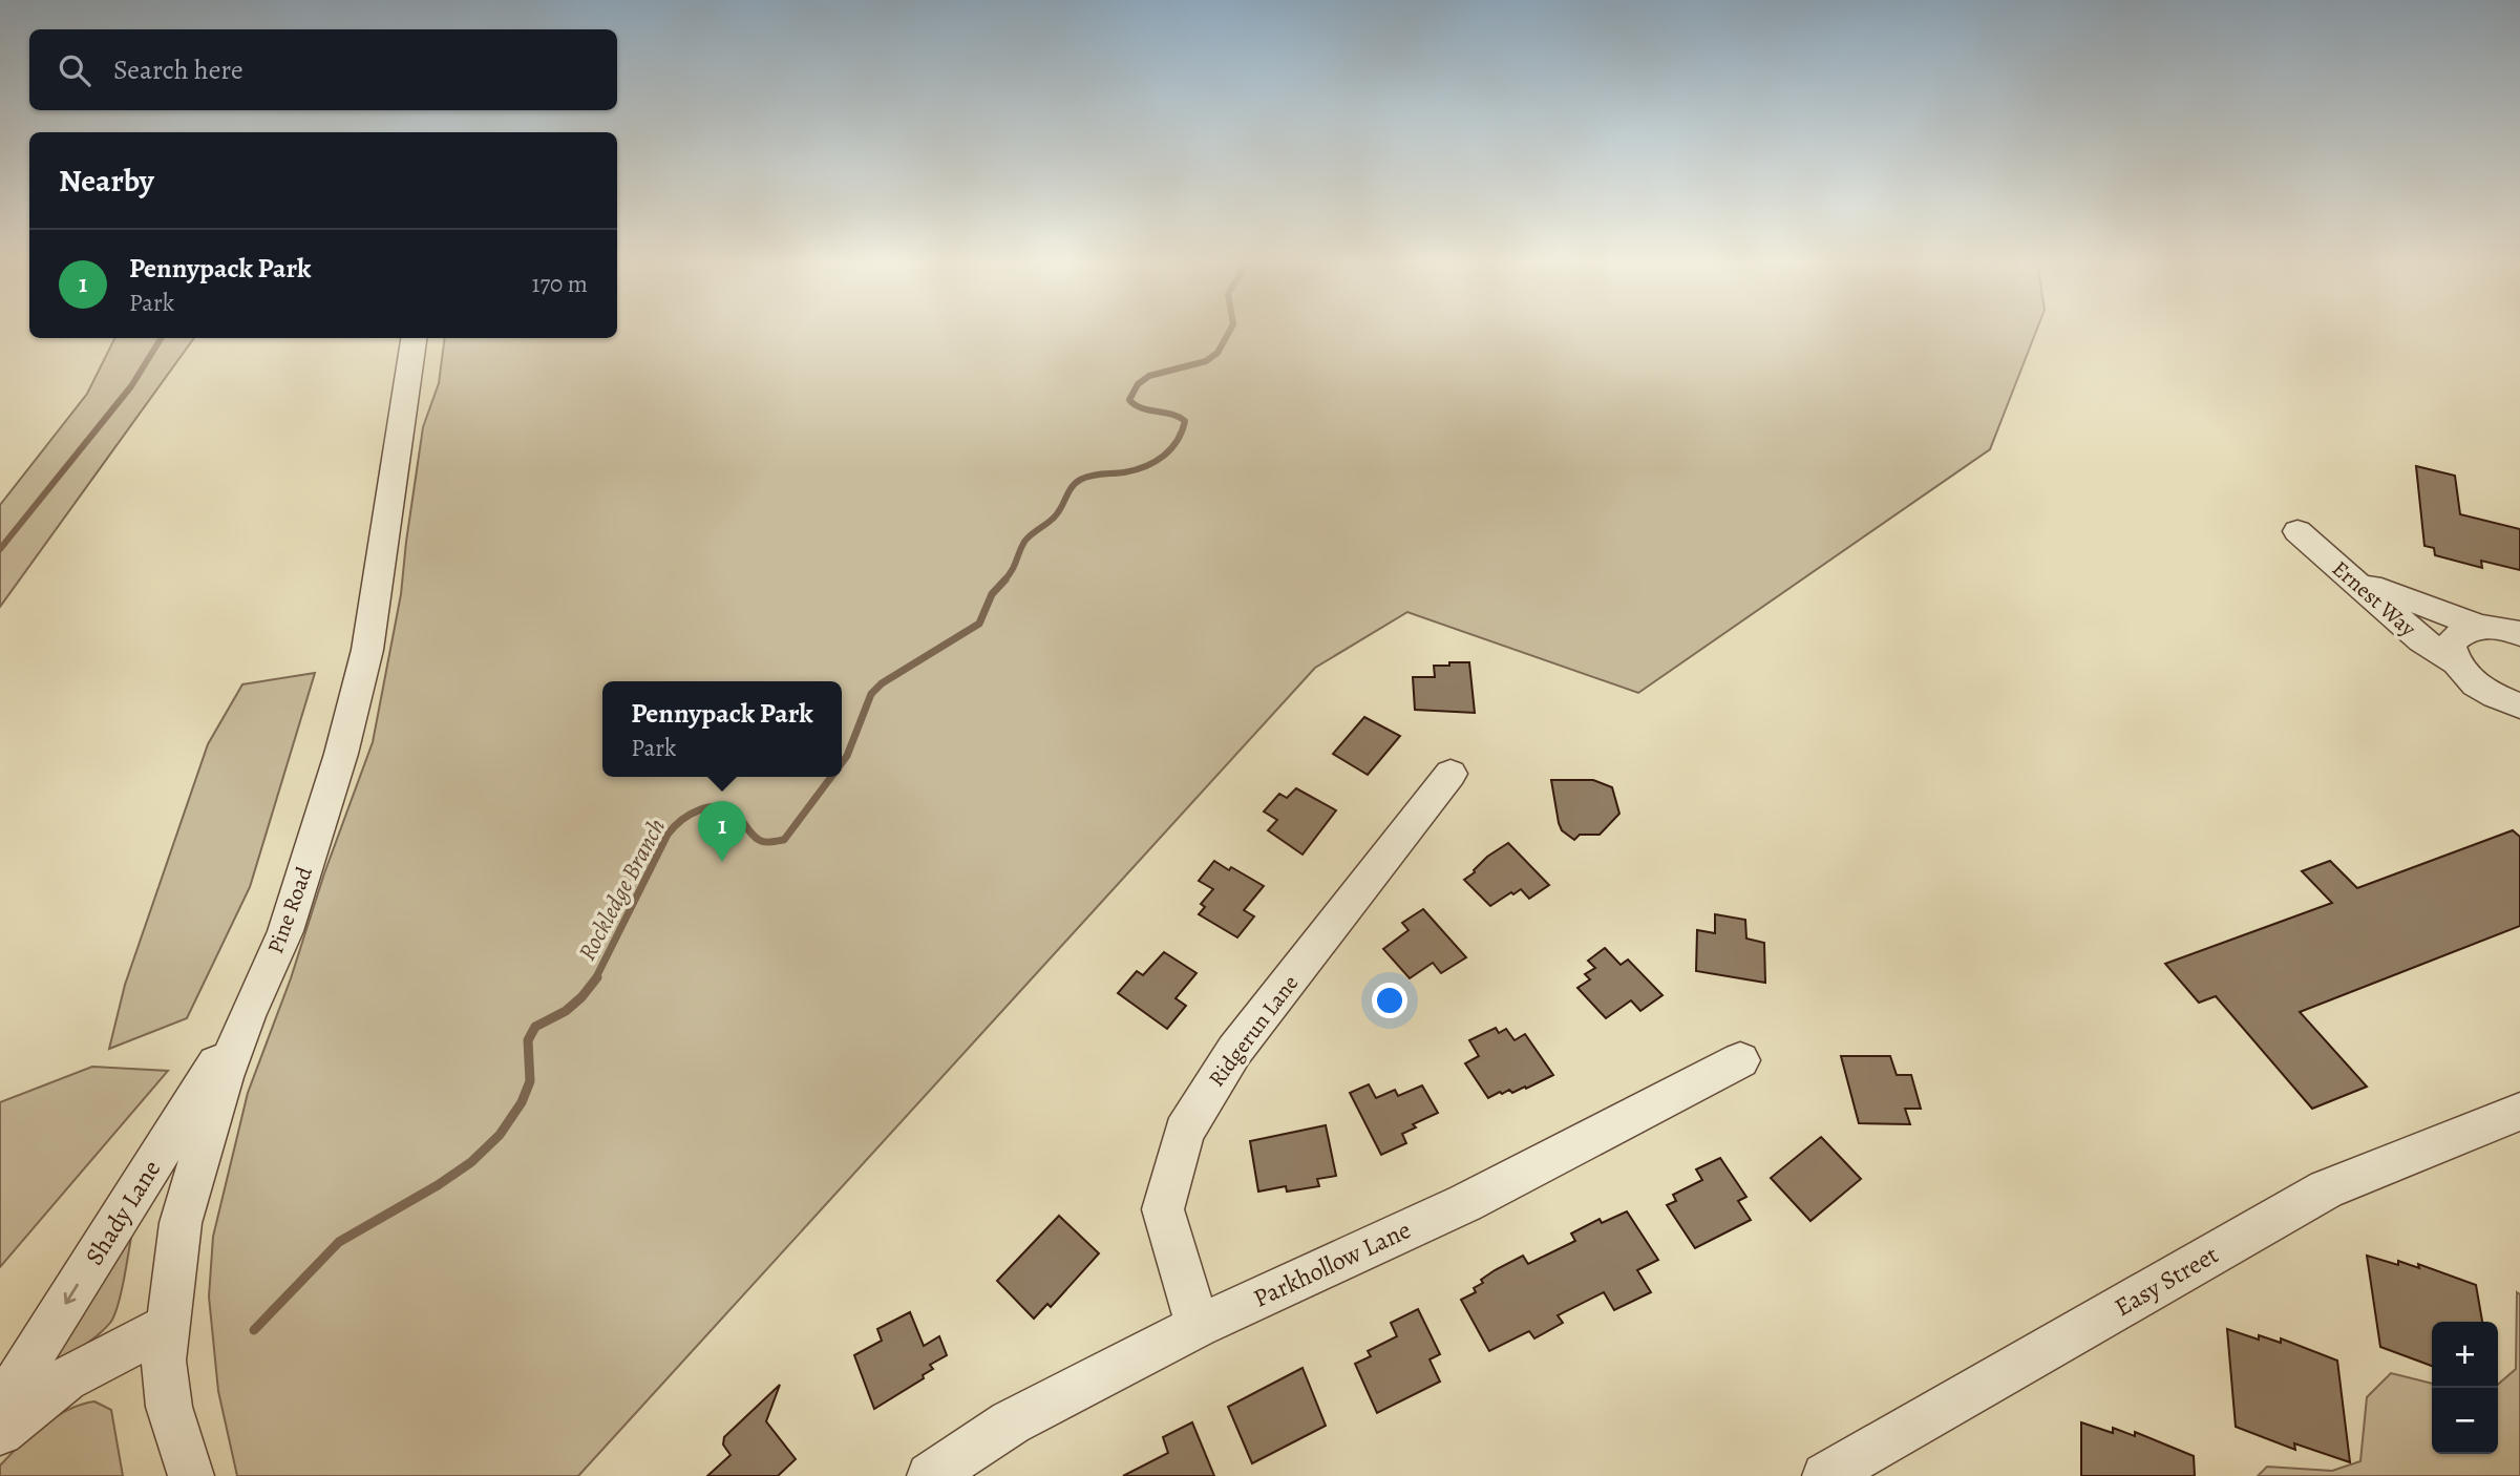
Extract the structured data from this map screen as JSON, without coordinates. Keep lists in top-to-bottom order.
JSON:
{
  "streets": {
    "street": [
      "Ernest Way",
      "Pine Road",
      "Ridgerun Lane",
      "Shady Lane",
      "Parkhollow Lane",
      "Easy Street"
    ]
  },
  "crossings": [
    ["Pine Road", "Shady Lane"],
    ["Ridgerun Lane", "Parkhollow Lane"]
  ],
  "one_way": ["Shady Lane"],
  "water": ["Rockledge Branch"],
  "page": {
    "search": "Search here",
    "heading": "Nearby",
    "list": [
      {
        "mark": "1",
        "name": "Pennypack Park",
        "note": "Park",
        "value": "170 m"
      }
    ],
    "popup": ["Pennypack Park", "Park"],
    "pins": "1",
    "map_buttons": ["+", "−"]
  }
}
